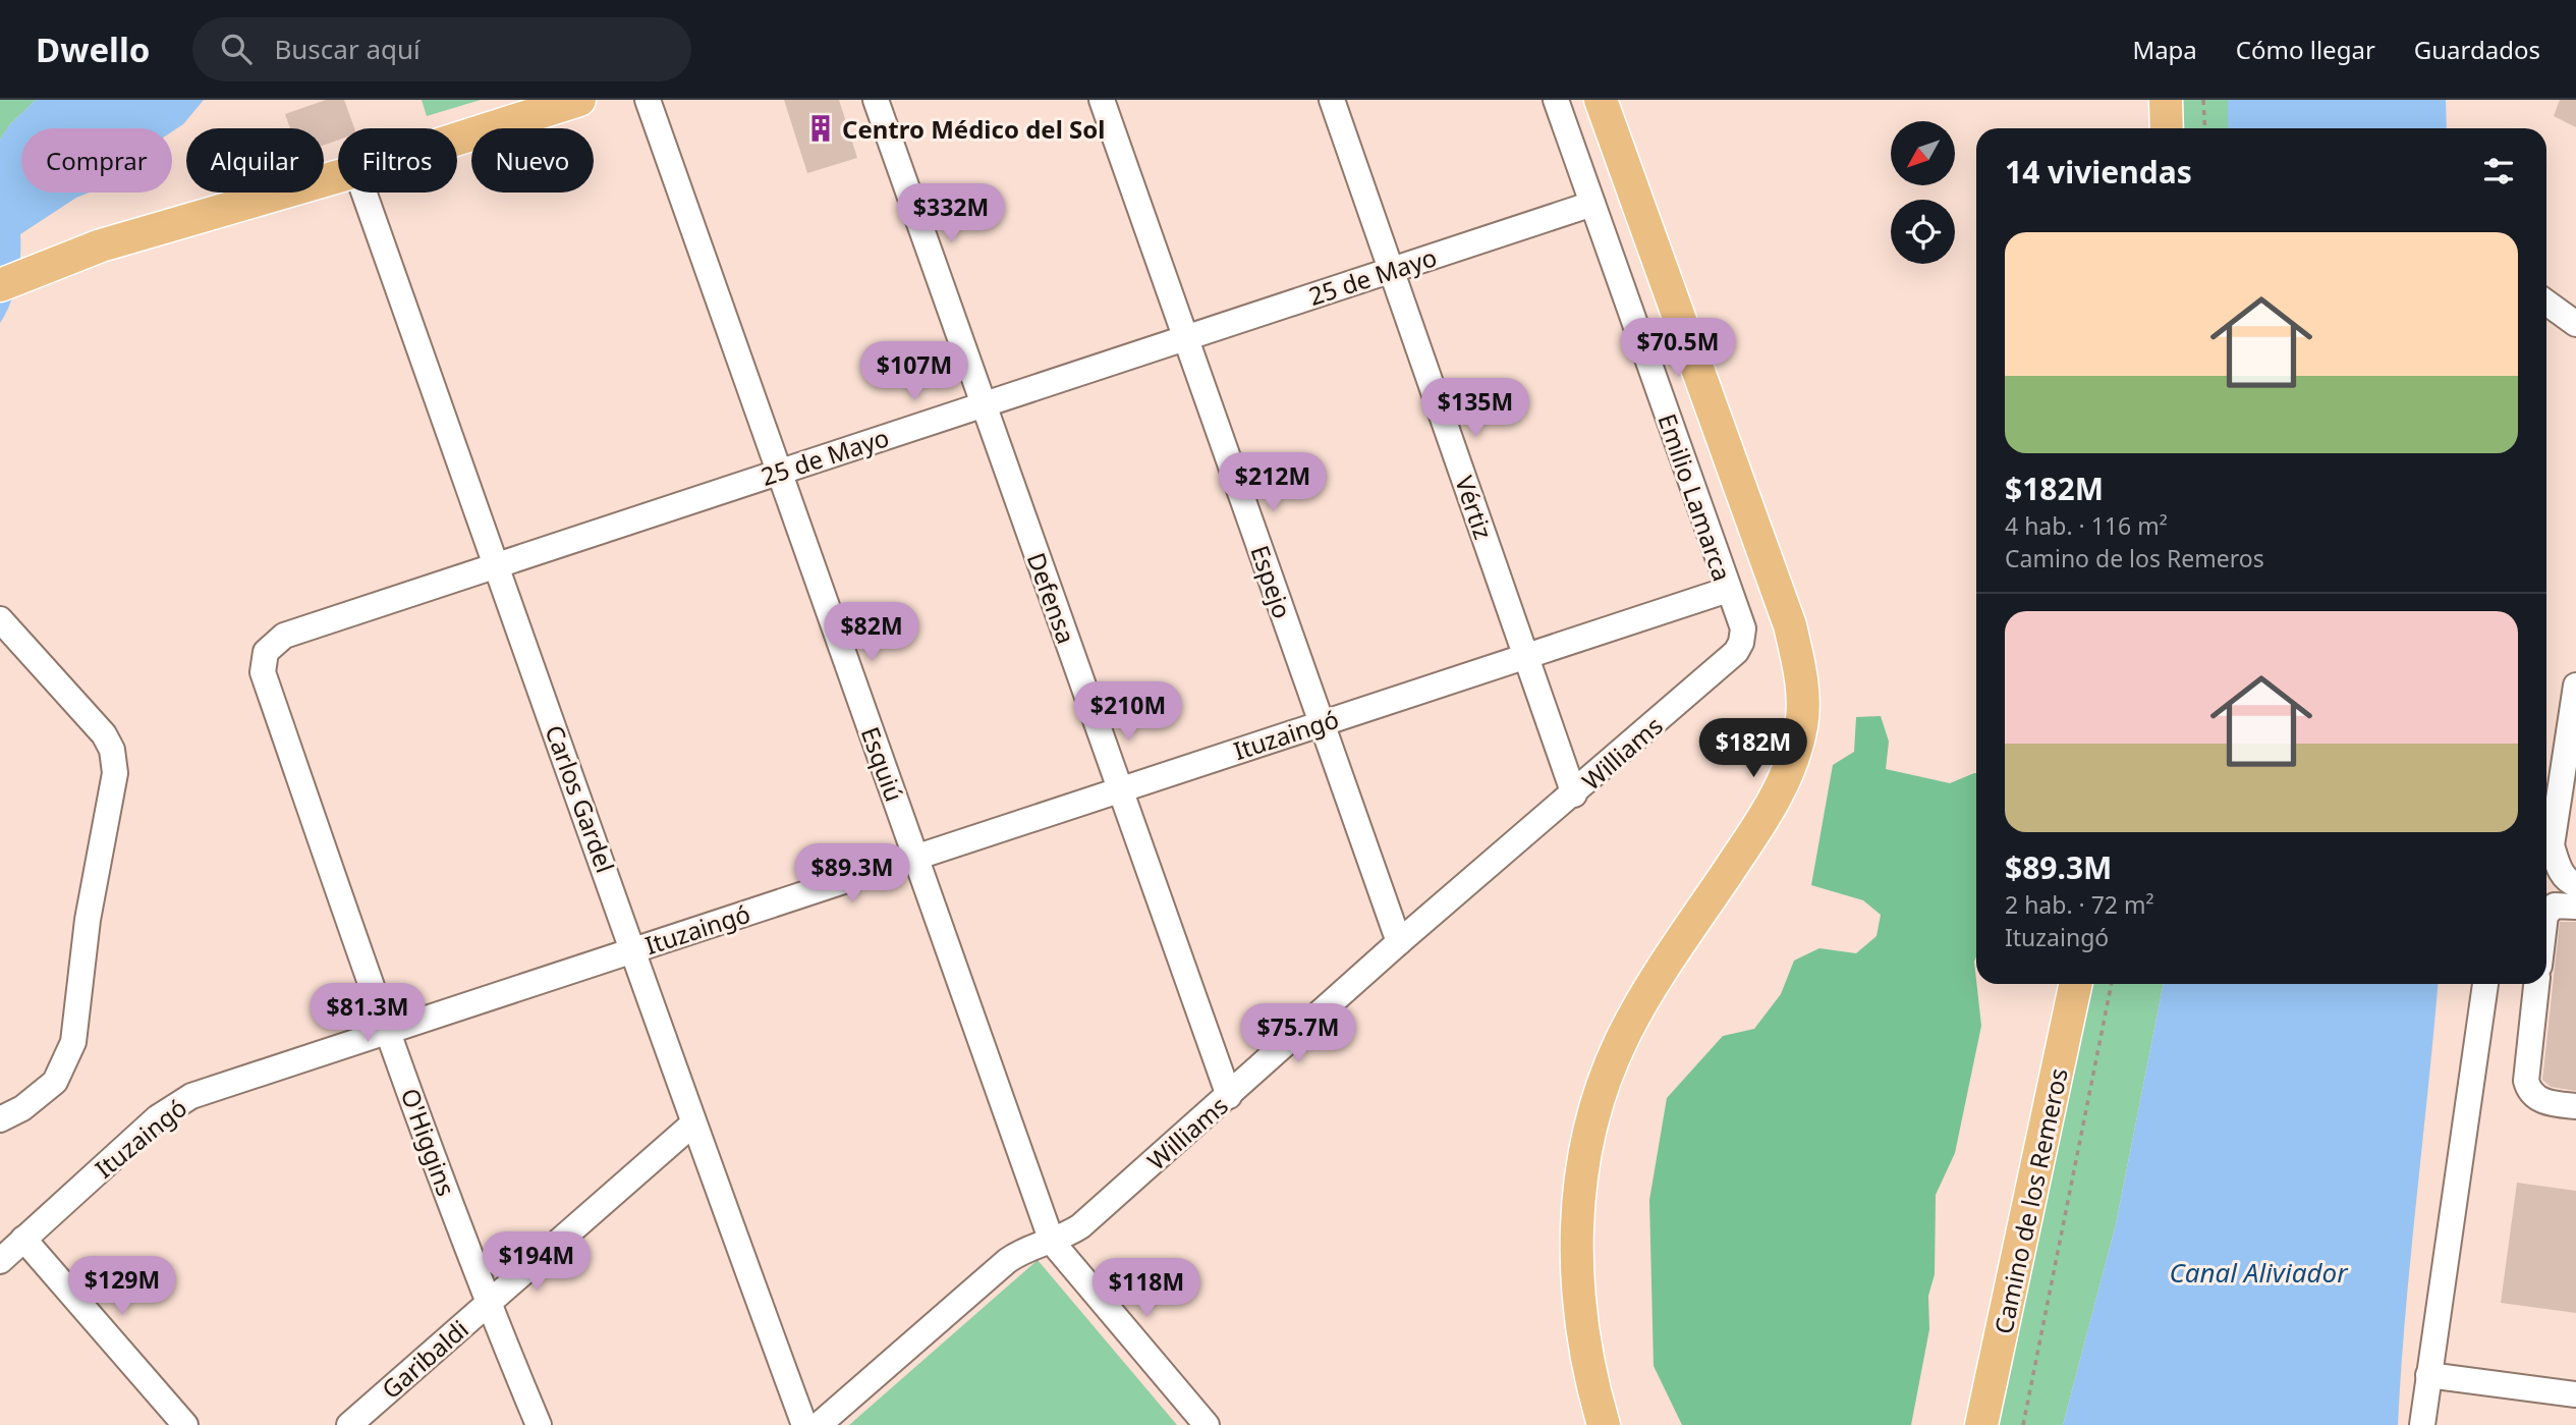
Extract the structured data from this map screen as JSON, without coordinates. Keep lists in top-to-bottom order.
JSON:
{
  "streets": {
    "main road": ["Camino de los Remeros"],
    "street": [
      "25 de Mayo",
      "Emilio Lamarca",
      "Vértiz",
      "Espejo",
      "Defensa",
      "Ituzaingó",
      "Williams",
      "Esquiú",
      "Carlos Gardel",
      "O'Higgins",
      "Garibaldi"
    ]
  },
  "crossings": [
    ["25 de Mayo", "Emilio Lamarca"],
    ["25 de Mayo", "Vértiz"],
    ["25 de Mayo", "Espejo"],
    ["25 de Mayo", "Defensa"],
    ["25 de Mayo", "Esquiú"],
    ["25 de Mayo", "Carlos Gardel"],
    ["25 de Mayo", "O'Higgins"],
    ["Emilio Lamarca", "Ituzaingó"],
    ["Emilio Lamarca", "Williams"],
    ["Vértiz", "Ituzaingó"],
    ["Vértiz", "Williams"],
    ["Espejo", "Ituzaingó"],
    ["Espejo", "Williams"],
    ["Defensa", "Ituzaingó"],
    ["Defensa", "Williams"],
    ["Ituzaingó", "Esquiú"],
    ["Ituzaingó", "Carlos Gardel"],
    ["Ituzaingó", "O'Higgins"],
    ["Williams", "Esquiú"],
    ["Carlos Gardel", "Garibaldi"],
    ["O'Higgins", "Garibaldi"]
  ],
  "water": ["Canal Aliviador"],
  "places": {
    "building": ["Centro Médico del Sol"]
  },
  "north": "bottom left",
  "page": {
    "header": "Dwello",
    "search": "Buscar aquí",
    "nav": ["Mapa", "Cómo llegar", "Guardados"],
    "chip": [
      "Comprar",
      "Alquilar",
      "Filtros",
      "Nuevo"
    ],
    "heading": "14 viviendas",
    "price": [
      "$332M",
      "$70.5M",
      "$107M",
      "$135M",
      "$212M",
      "$82M",
      "$210M",
      "$182M",
      "$89.3M",
      "$81.3M",
      "$75.7M",
      "$194M",
      "$129M",
      "$118M"
    ],
    "list": [
      {
        "name": "$182M",
        "note": "4 hab. · 116 m² · Camino de los Remeros"
      },
      {
        "name": "$89.3M",
        "note": "2 hab. · 72 m² · Ituzaingó"
      }
    ]
  }
}
